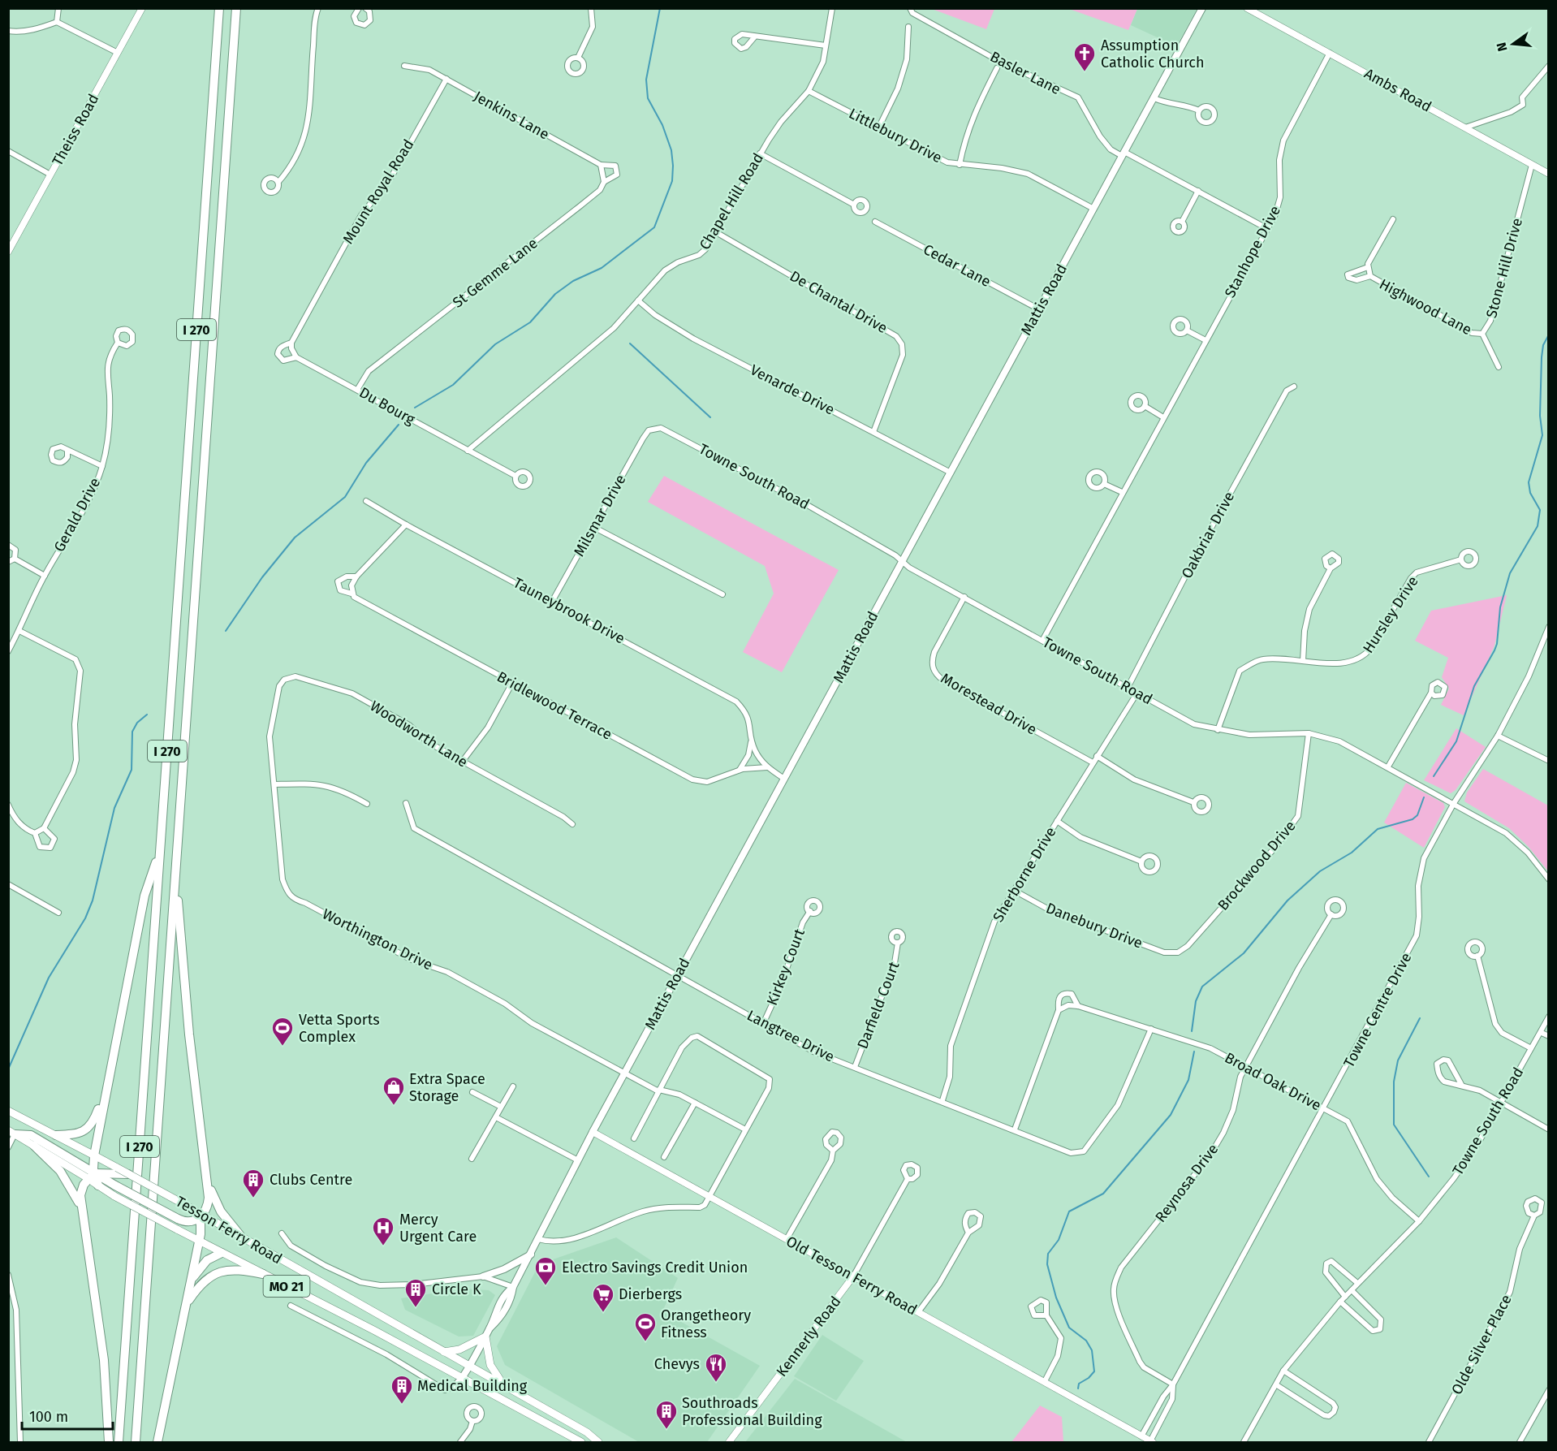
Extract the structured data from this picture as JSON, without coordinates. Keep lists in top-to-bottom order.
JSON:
{
  "streets": {
    "highway": ["I 270"],
    "main road": ["Mattis Road", "Tesson Ferry Road", "MO 21"],
    "street": [
      "Basler Lane",
      "Ambs Road",
      "Jenkins Lane",
      "Theiss Road",
      "Littlebury Drive",
      "Mount Royal Road",
      "Chapel Hill Road",
      "Stanhope Drive",
      "Cedar Lane",
      "Stone Hill Drive",
      "St Gemme Lane",
      "De Chantal Drive",
      "Highwood Lane",
      "Venarde Drive",
      "Du Bourg",
      "Towne South Road",
      "Gerald Drive",
      "Milsmar Drive",
      "Oakbriar Drive",
      "Tauneybrook Drive",
      "Hursley Drive",
      "Morestead Drive",
      "Bridlewood Terrace",
      "Woodworth Lane",
      "Brockwood Drive",
      "Sherborne Drive",
      "Danebury Drive",
      "Worthington Drive",
      "Kirkey Court",
      "Darfield Court",
      "Towne Centre Drive",
      "Langtree Drive",
      "Broad Oak Drive",
      "Reynosa Drive",
      "Old Tesson Ferry Road",
      "Kennerly Road",
      "Olde Silver Place"
    ]
  },
  "crossings": [
    ["Basler Lane", "Mattis Road"],
    ["Ambs Road", "Stanhope Drive"],
    ["Ambs Road", "Stone Hill Drive"],
    ["Jenkins Lane", "Mount Royal Road"],
    ["Jenkins Lane", "St Gemme Lane"],
    ["Littlebury Drive", "Chapel Hill Road"],
    ["Littlebury Drive", "Mattis Road"],
    ["Mount Royal Road", "Du Bourg"],
    ["Chapel Hill Road", "De Chantal Drive"],
    ["Chapel Hill Road", "Venarde Drive"],
    ["Chapel Hill Road", "Du Bourg"],
    ["Stanhope Drive", "Towne South Road"],
    ["Cedar Lane", "Mattis Road"],
    ["Stone Hill Drive", "Highwood Lane"],
    ["St Gemme Lane", "Du Bourg"],
    ["Mattis Road", "Venarde Drive"],
    ["Mattis Road", "Towne South Road"],
    ["Mattis Road", "Tauneybrook Drive"],
    ["Mattis Road", "Worthington Drive"],
    ["Mattis Road", "Langtree Drive"],
    ["Mattis Road", "Tesson Ferry Road"],
    ["De Chantal Drive", "Venarde Drive"],
    ["Towne South Road", "Milsmar Drive"],
    ["Towne South Road", "Oakbriar Drive"],
    ["Towne South Road", "Hursley Drive"],
    ["Towne South Road", "Morestead Drive"],
    ["Towne South Road", "Brockwood Drive"],
    ["Towne South Road", "Sherborne Drive"],
    ["Towne South Road", "Towne Centre Drive"],
    ["Towne South Road", "Broad Oak Drive"],
    ["Milsmar Drive", "Tauneybrook Drive"],
    ["Tauneybrook Drive", "Bridlewood Terrace"],
    ["Morestead Drive", "Sherborne Drive"],
    ["Woodworth Lane", "Worthington Drive"],
    ["Brockwood Drive", "Danebury Drive"],
    ["Sherborne Drive", "Danebury Drive"],
    ["Sherborne Drive", "Langtree Drive"],
    ["Kirkey Court", "Langtree Drive"],
    ["Darfield Court", "Langtree Drive"],
    ["Towne Centre Drive", "Broad Oak Drive"],
    ["Towne Centre Drive", "Reynosa Drive"],
    ["Towne Centre Drive", "Old Tesson Ferry Road"],
    ["Langtree Drive", "Broad Oak Drive"],
    ["Broad Oak Drive", "Reynosa Drive"],
    ["Old Tesson Ferry Road", "Kennerly Road"]
  ],
  "places": {
    "church": ["Assumption Catholic Church"],
    "sports": ["Vetta Sports Complex", "Orangetheory Fitness"],
    "shop": ["Extra Space Storage"],
    "building": [
      "Clubs Centre",
      "Circle K",
      "Medical Building",
      "Southroads Professional Building"
    ],
    "hospital": ["Mercy Urgent Care"],
    "bank": ["Electro Savings Credit Union"],
    "supermarket": ["Dierbergs"],
    "restaurant": ["Chevys"]
  },
  "scale_bar": "100 m",
  "north": "left"
}
